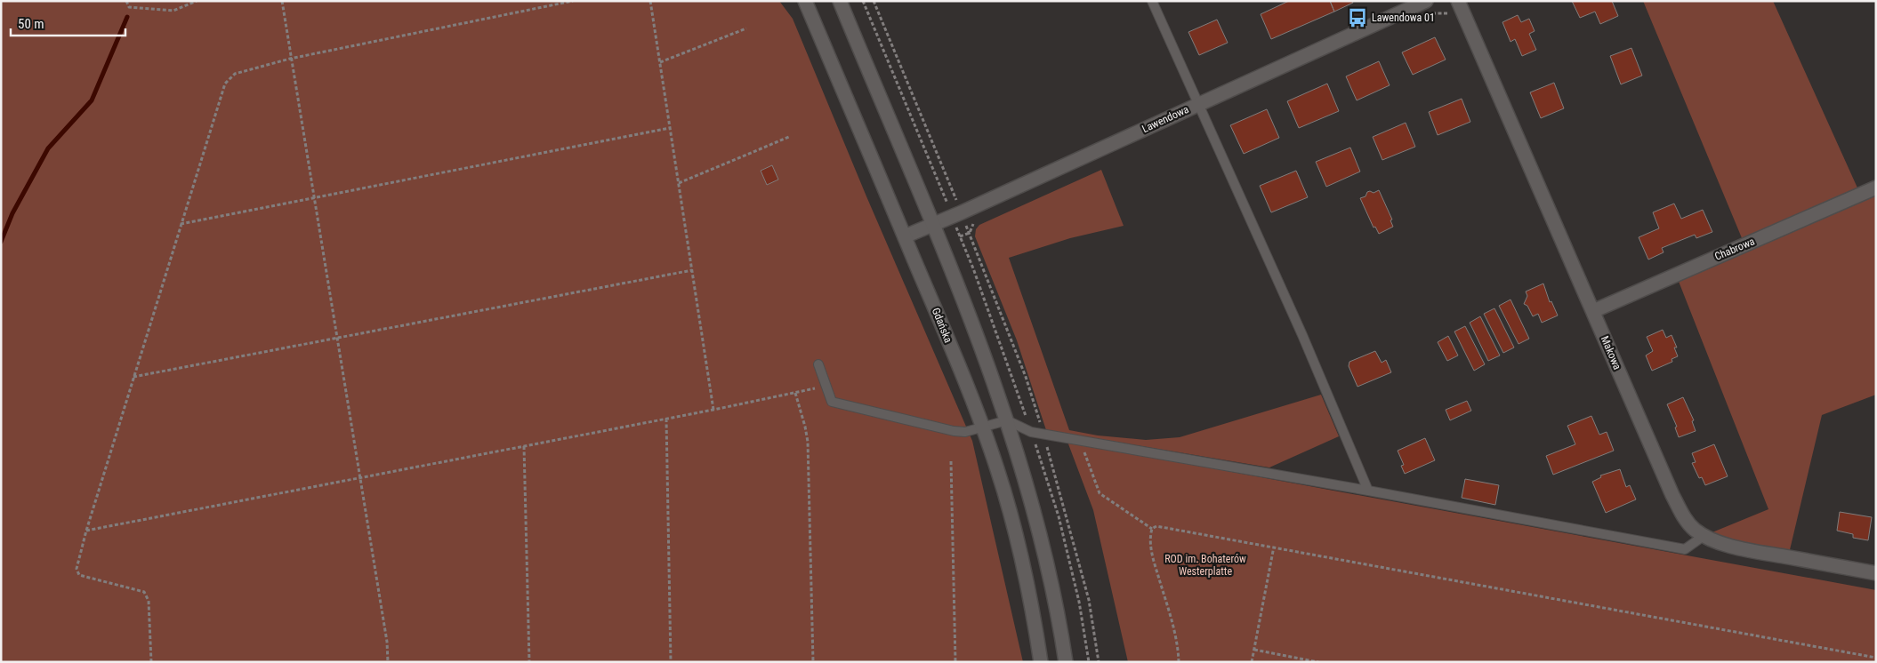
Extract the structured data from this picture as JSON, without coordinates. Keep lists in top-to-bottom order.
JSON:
{
  "streets": {
    "street": [
      "Lawendowa",
      "Chabrowa",
      "Gdańska",
      "Makowa"
    ]
  },
  "crossings": [
    ["Lawendowa", "Gdańska"],
    ["Chabrowa", "Makowa"]
  ],
  "parks": ["ROD im. Bohaterów Westerplatte"],
  "places": {
    "bus stop": ["Lawendowa 01"]
  },
  "scale_bar": "50 m"
}
